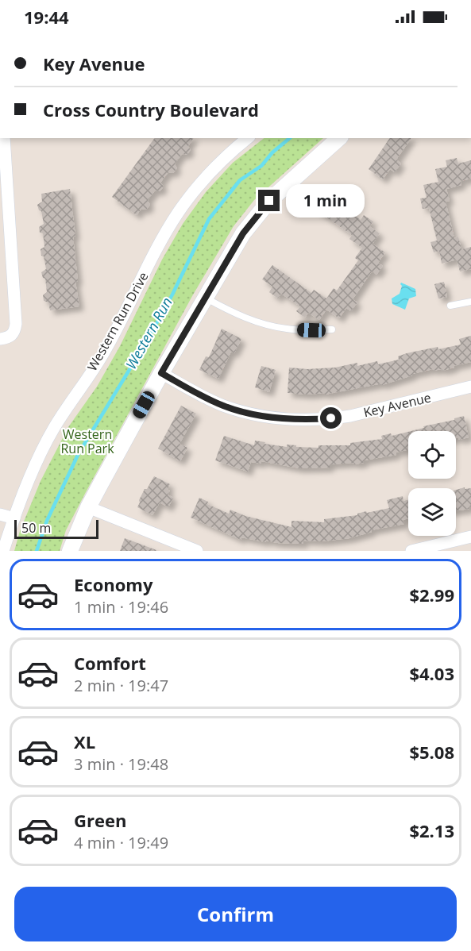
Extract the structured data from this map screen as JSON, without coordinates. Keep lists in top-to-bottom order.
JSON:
{
  "streets": {
    "street": ["Western Run Drive", "Key Avenue"]
  },
  "water": ["Western Run"],
  "parks": ["Western Run Park"],
  "scale_bar": "50 m",
  "page": {
    "status": "19:44",
    "banner": ["Key Avenue", "Cross Country Boulevard"],
    "bubble": "1 min",
    "scale": "50 m",
    "list": [
      {
        "name": "Economy",
        "note": "1 min · 19:46",
        "value": "$2.99"
      },
      {
        "name": "Comfort",
        "note": "2 min · 19:47",
        "value": "$4.03"
      },
      {
        "name": "XL",
        "note": "3 min · 19:48",
        "value": "$5.08"
      },
      {
        "name": "Green",
        "note": "4 min · 19:49",
        "value": "$2.13"
      }
    ],
    "buttons": "Confirm"
  }
}
